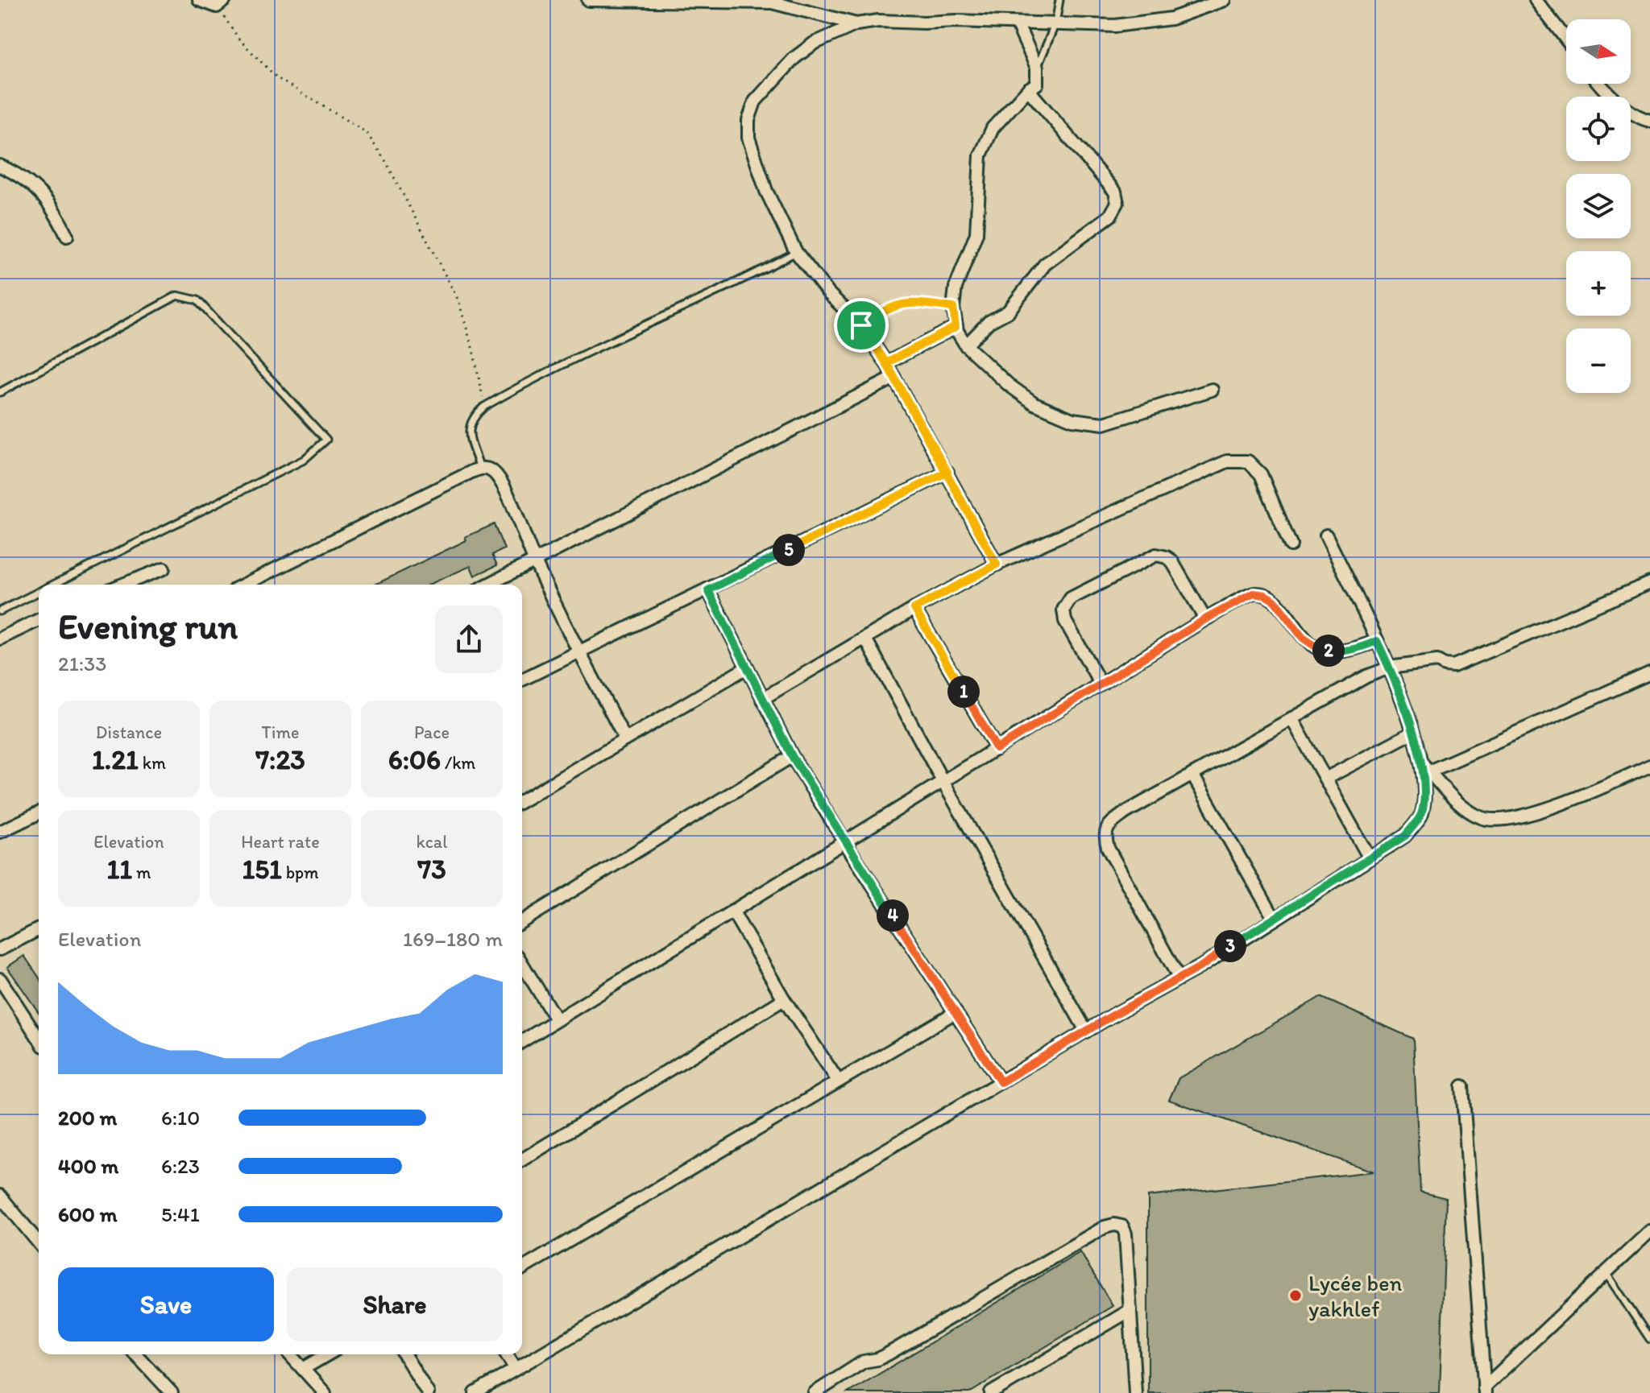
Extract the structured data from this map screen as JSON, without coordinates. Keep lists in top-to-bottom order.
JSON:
{
  "places": ["Lycée ben yakhlef"],
  "north": "right",
  "page": {
    "map_buttons": ["+", "−"],
    "pins": [
      "5",
      "2",
      "1",
      "4",
      "3"
    ],
    "heading": ["Evening run", "21:33"],
    "stats": [
      ["Distance", "1.21 km"],
      ["Time", "7:23"],
      ["Pace", "6:06 /km"],
      ["Elevation", "11 m"],
      ["Heart rate", "151 bpm"],
      ["kcal", "73"]
    ],
    "chart": ["Elevation", "169–180 m"],
    "list": [
      {
        "name": "200 m",
        "note": "6:10"
      },
      {
        "name": "400 m",
        "note": "6:23"
      },
      {
        "name": "600 m",
        "note": "5:41"
      }
    ],
    "buttons": ["Save", "Share"]
  }
}
